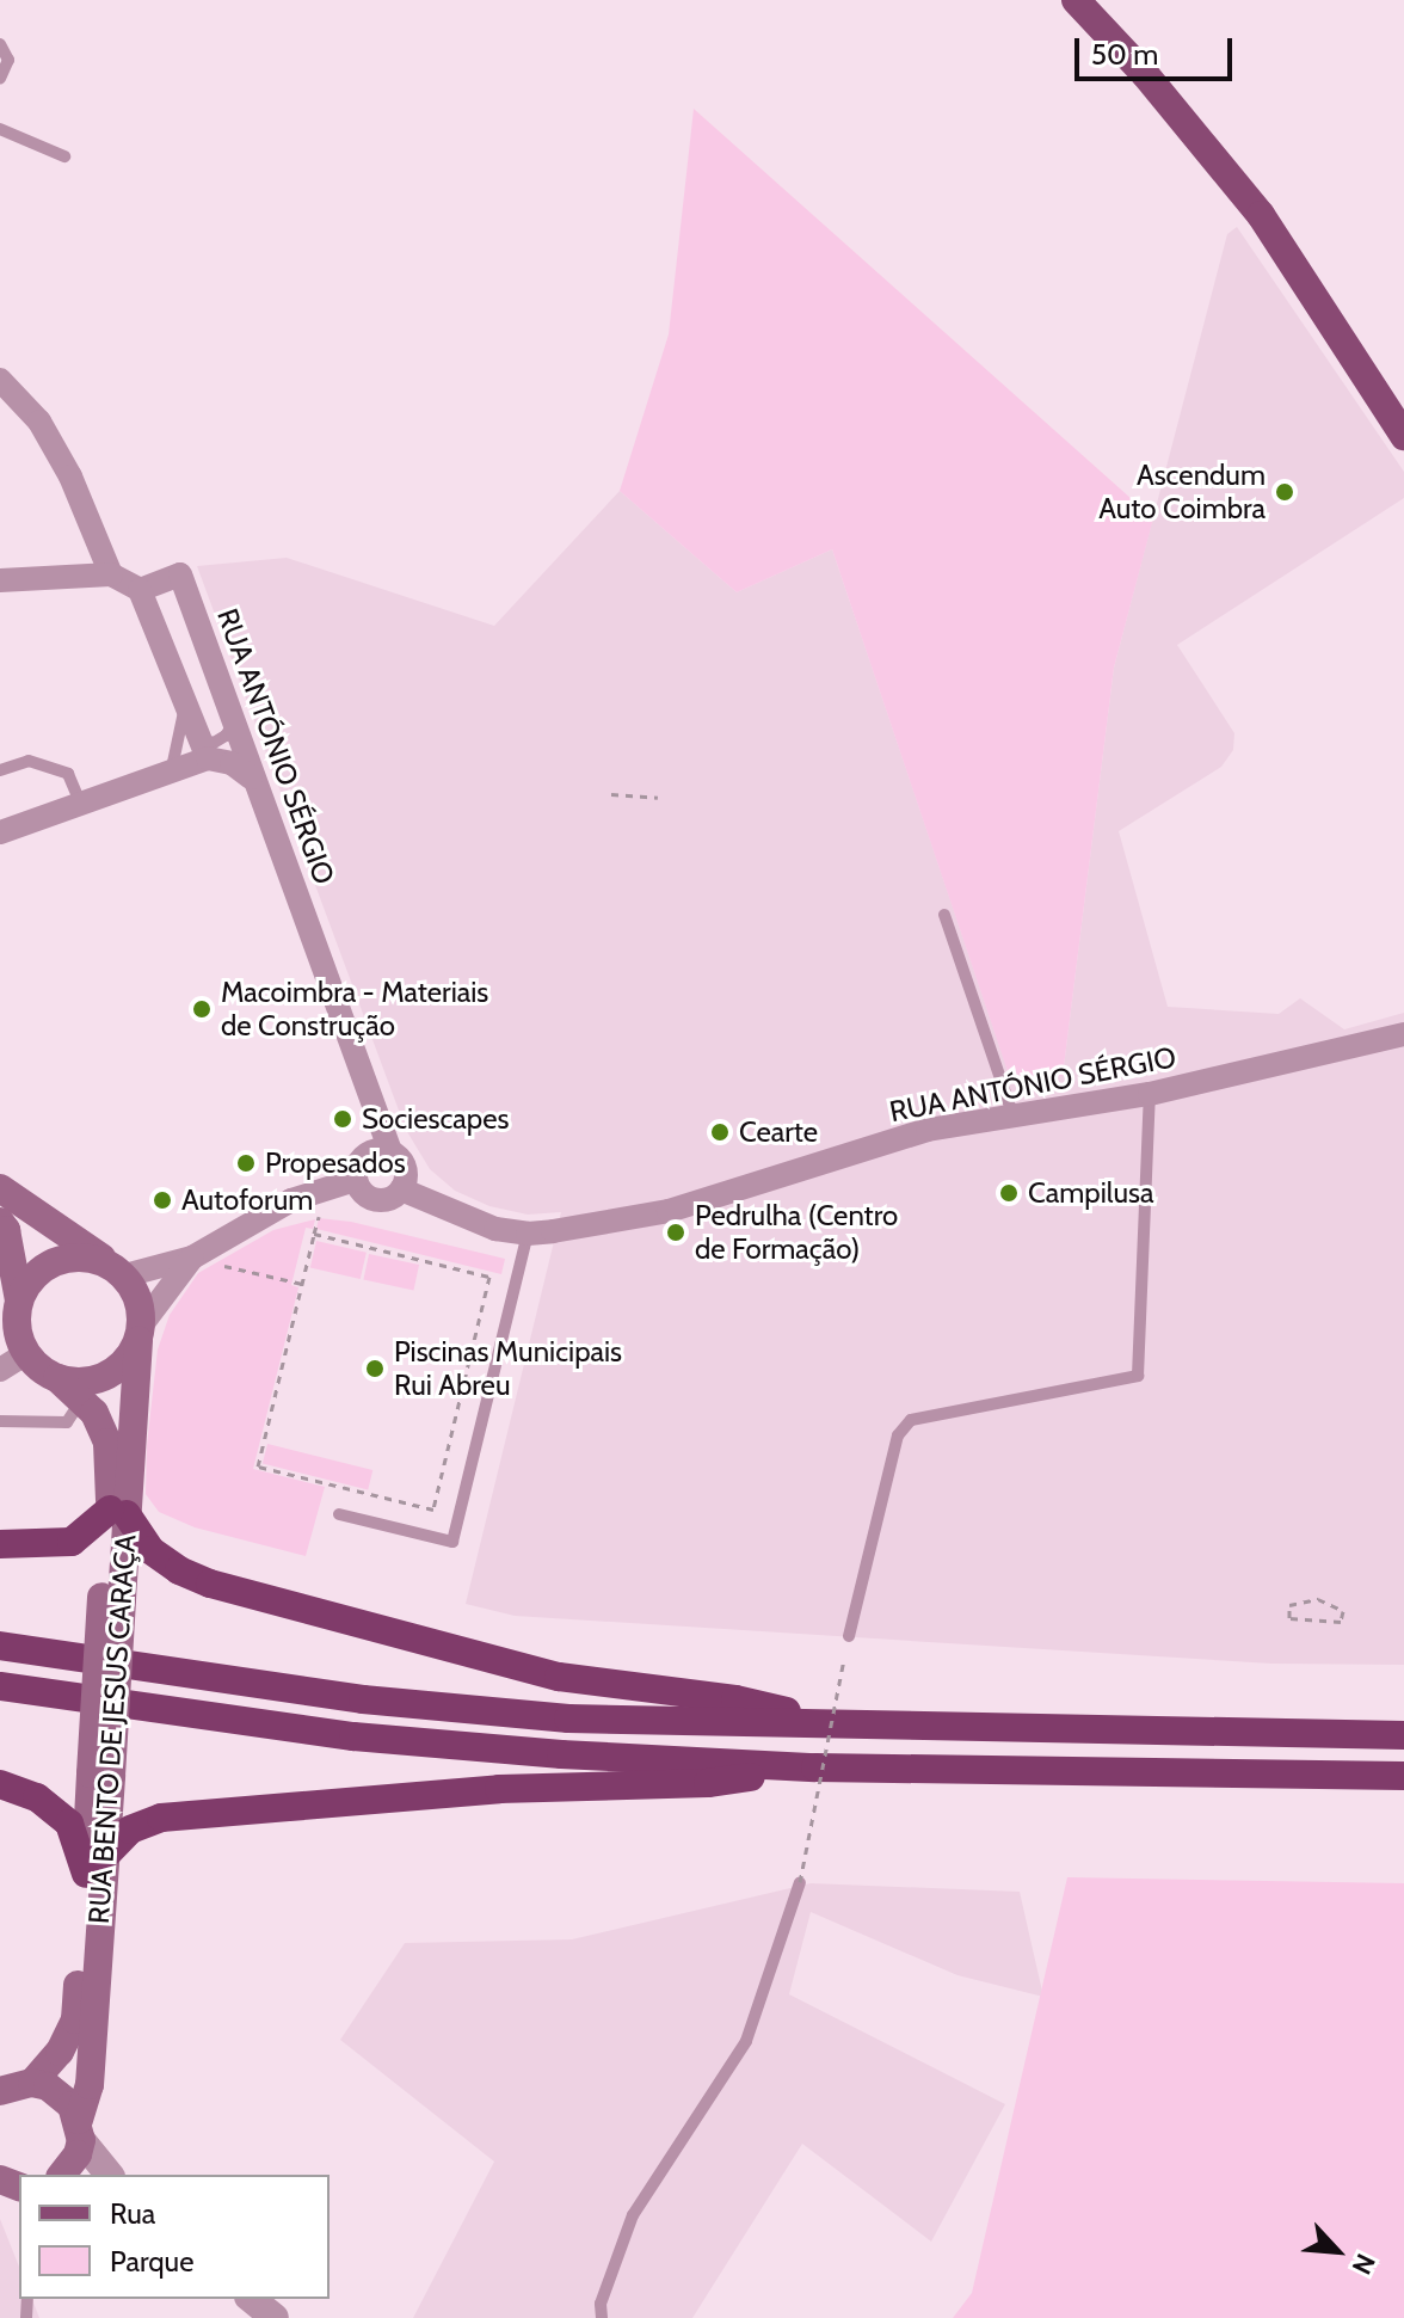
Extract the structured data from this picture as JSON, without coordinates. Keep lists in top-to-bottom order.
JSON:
{
  "streets": {
    "main road": ["RUA BENTO DE JESUS CARAÇA"],
    "street": ["RUA ANTÓNIO SÉRGIO"]
  },
  "places": [
    "Ascendum Auto Coimbra",
    "Macoimbra - Materiais de Construção",
    "Sociescapes",
    "Cearte",
    "Propesados",
    "Campilusa",
    "Autoforum",
    "Pedrulha (Centro de Formação)",
    "Piscinas Municipais Rui Abreu"
  ],
  "legend": ["Rua", "Parque"],
  "scale_bar": "50 m",
  "north": "bottom right"
}
